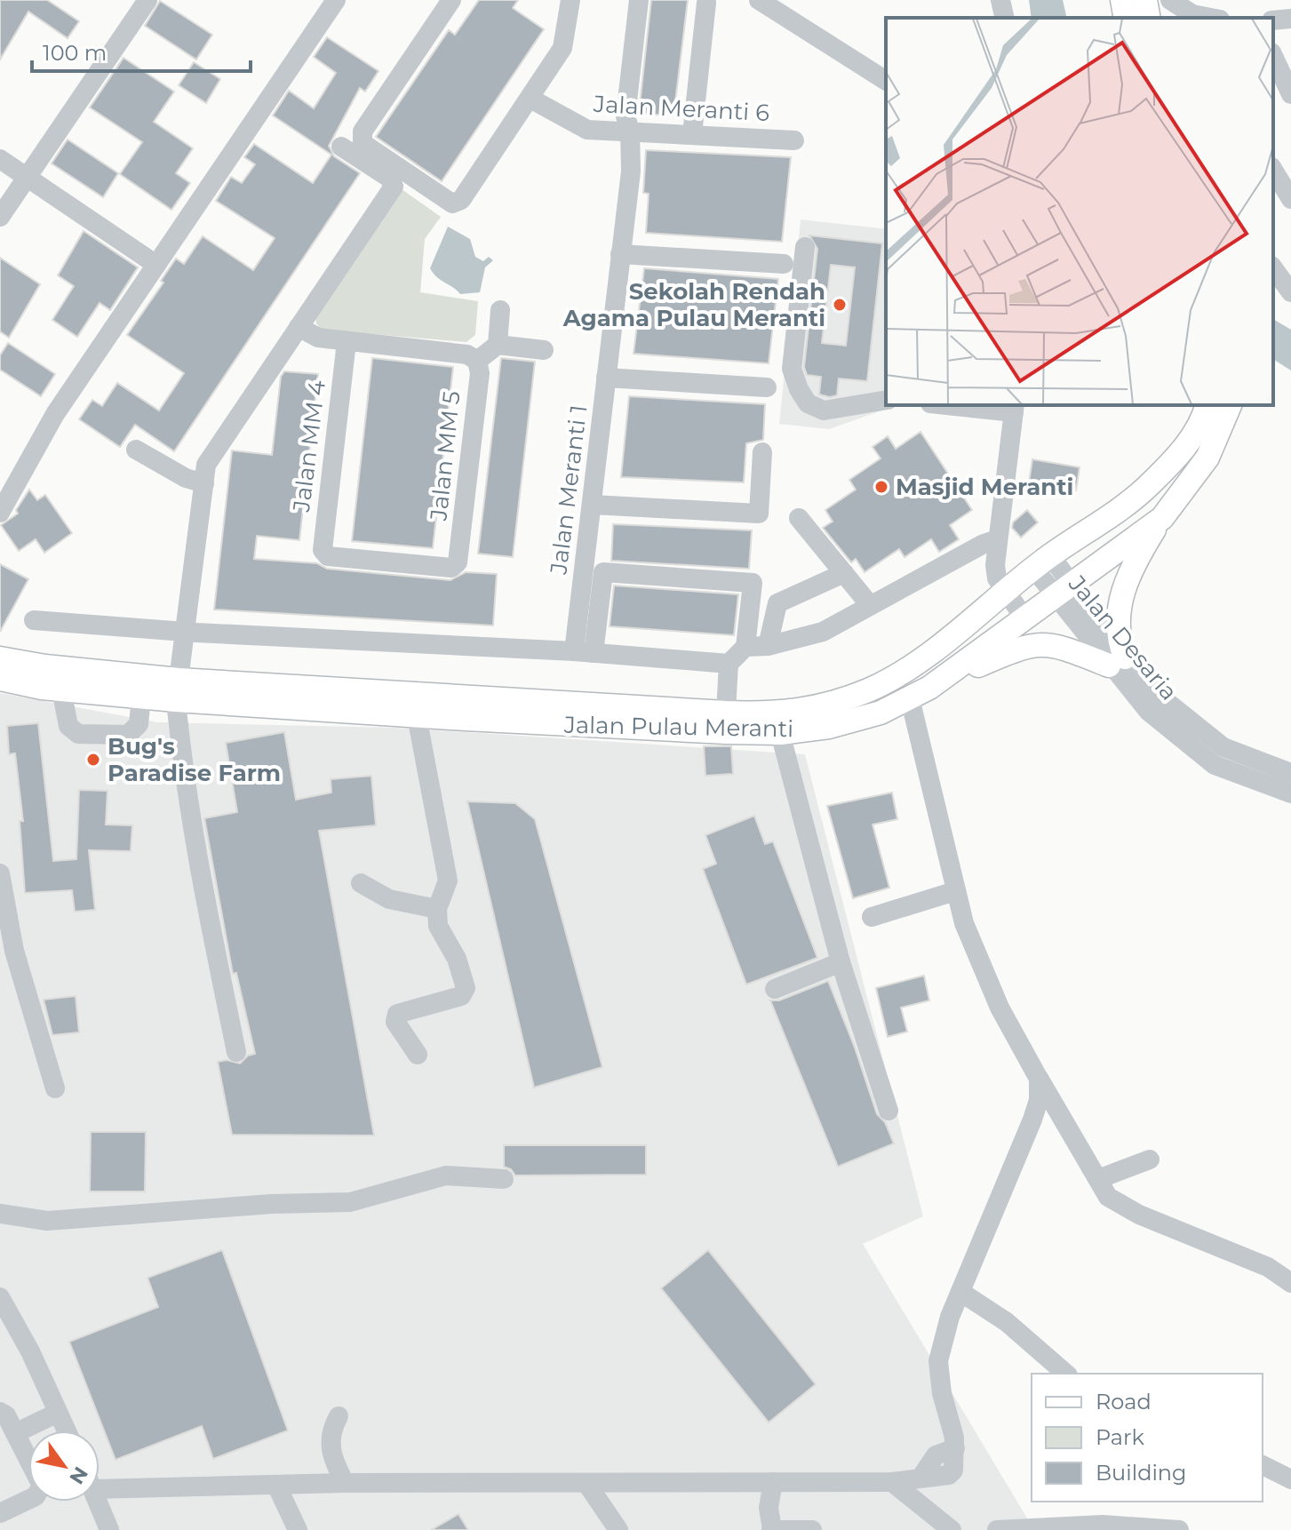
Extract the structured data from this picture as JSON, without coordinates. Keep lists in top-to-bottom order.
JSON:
{
  "streets": {
    "main road": ["Jalan Pulau Meranti"],
    "street": [
      "Jalan Meranti 6",
      "Jalan MM 4",
      "Jalan MM 5",
      "Jalan Meranti 1",
      "Jalan Desaria"
    ]
  },
  "crossings": [
    ["Jalan Meranti 6", "Jalan Meranti 1"],
    ["Jalan MM 4", "Jalan MM 5"],
    ["Jalan Desaria", "Jalan Pulau Meranti"]
  ],
  "places": ["Sekolah Rendah Agama Pulau Meranti", "Masjid Meranti", "Bug's Paradise Farm"],
  "legend": ["Road", "Park", "Building"],
  "scale_bar": "100 m",
  "north": "bottom right"
}
